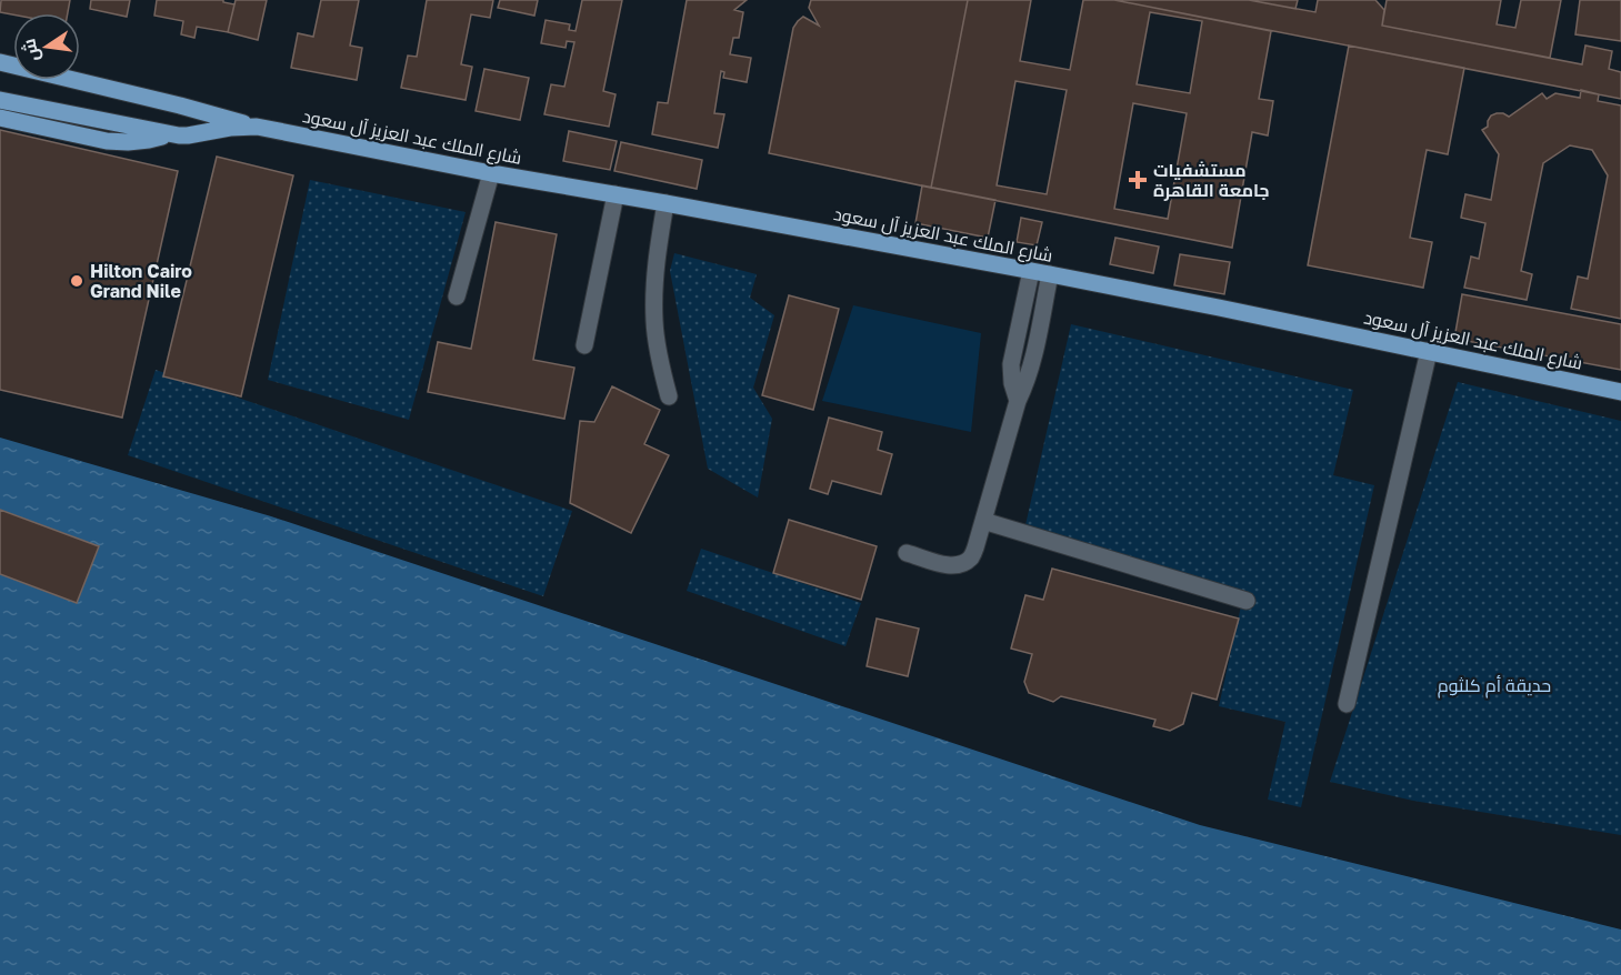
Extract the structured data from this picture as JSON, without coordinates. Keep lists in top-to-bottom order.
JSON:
{
  "streets": {
    "main road": ["شارع الملك عبد العزيز آل سعود"]
  },
  "parks": ["حديقة أم كلثوم"],
  "places": {
    "health": ["مستشفيات جامعة القاهرة"],
    "other": ["Hilton Cairo Grand Nile"]
  },
  "north": "left"
}
